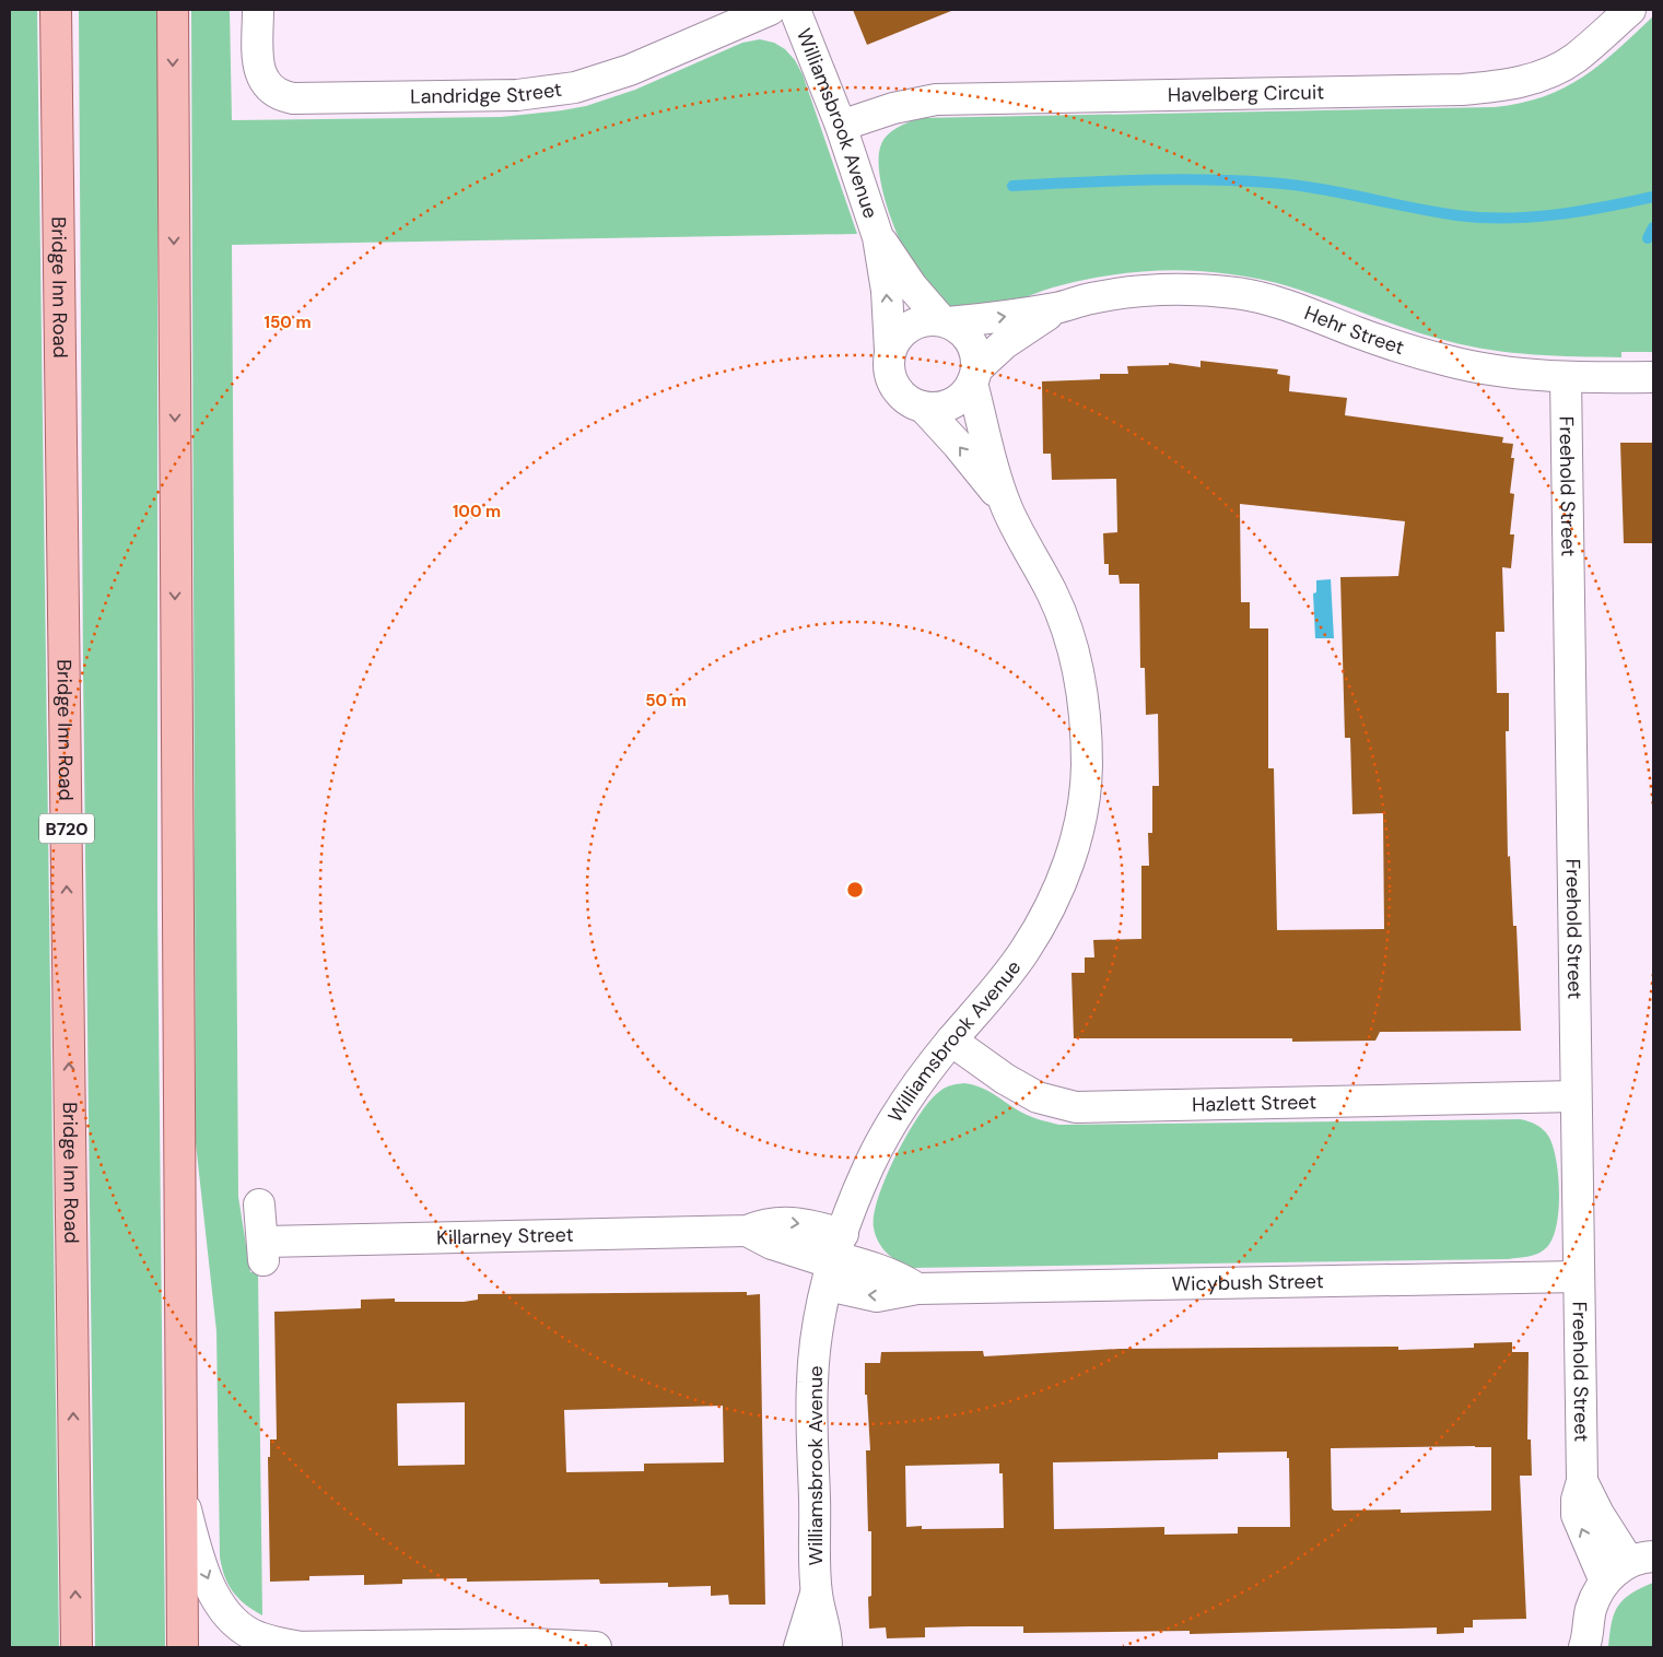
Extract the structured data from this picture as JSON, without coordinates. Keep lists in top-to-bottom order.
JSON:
{
  "streets": {
    "main road": ["Bridge Inn Road", "B720"],
    "street": [
      "Havelberg Circuit",
      "Landridge Street",
      "Williamsbrook Avenue",
      "Hehr Street",
      "Freehold Street",
      "Hazlett Street",
      "Killarney Street",
      "Wicybush Street"
    ]
  },
  "crossings": [
    ["Havelberg Circuit", "Williamsbrook Avenue"],
    ["Williamsbrook Avenue", "Hehr Street"],
    ["Williamsbrook Avenue", "Hazlett Street"],
    ["Williamsbrook Avenue", "Killarney Street"],
    ["Williamsbrook Avenue", "Wicybush Street"],
    ["Hehr Street", "Freehold Street"],
    ["Freehold Street", "Hazlett Street"],
    ["Freehold Street", "Wicybush Street"],
    ["Killarney Street", "Wicybush Street"]
  ],
  "rings": ["150 m", "100 m", "50 m"]
}
